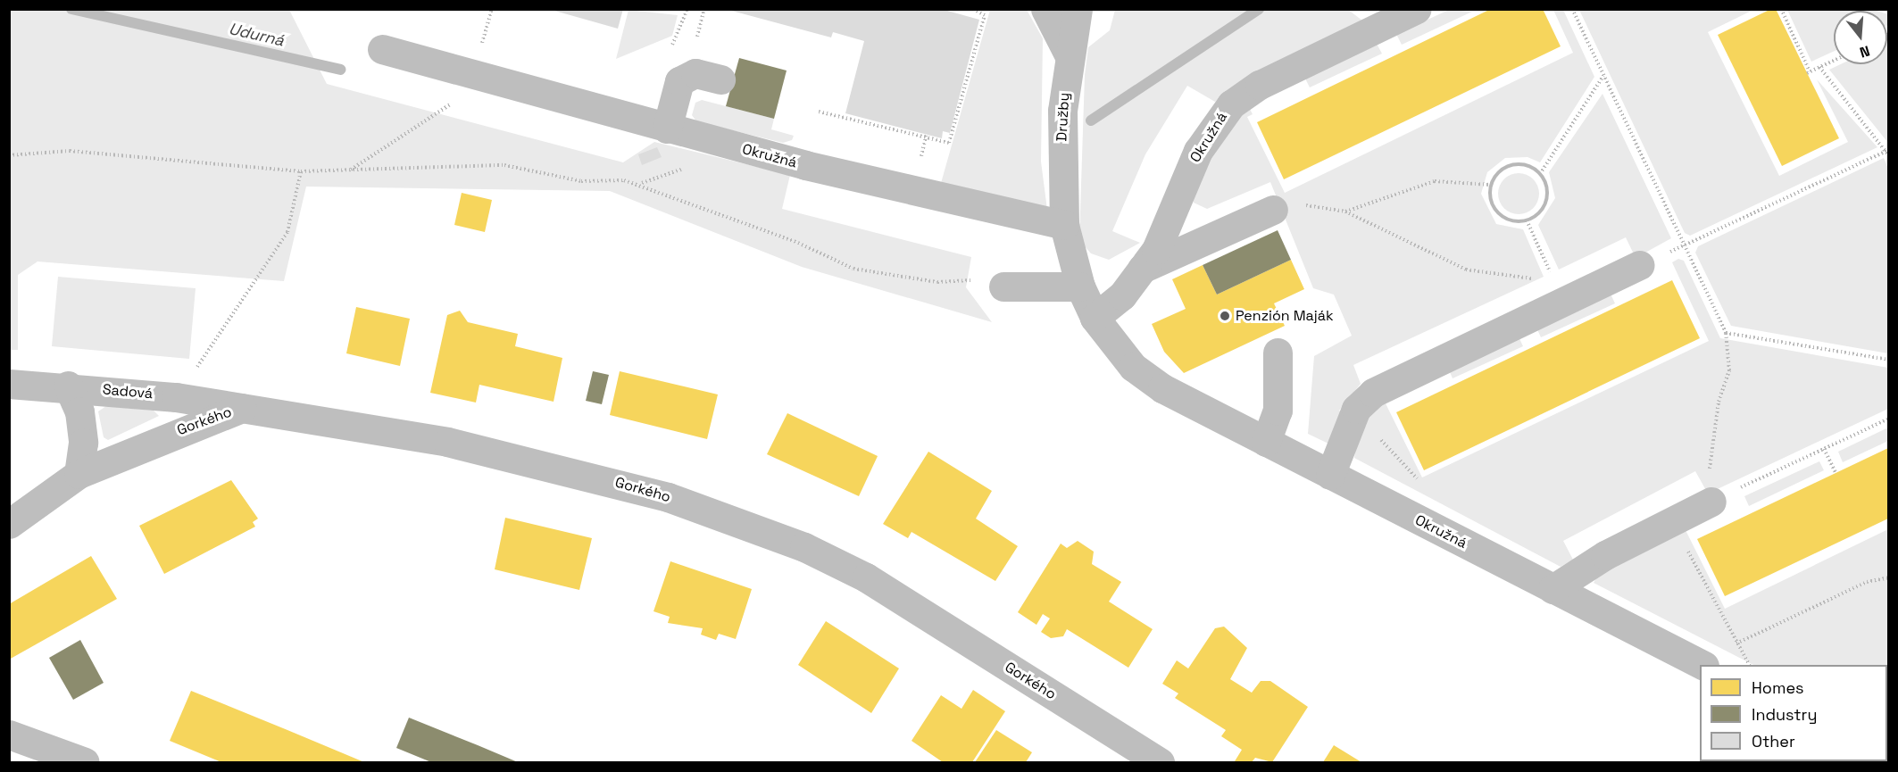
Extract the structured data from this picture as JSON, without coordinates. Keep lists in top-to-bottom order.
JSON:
{
  "streets": {
    "street": [
      "Družby",
      "Okružná",
      "Sadová",
      "Gorkého"
    ]
  },
  "crossings": [
    ["Družby", "Okružná"],
    ["Sadová", "Gorkého"]
  ],
  "water": ["Udurná"],
  "places": ["Penzión Maják"],
  "legend": ["Homes", "Industry", "Other"],
  "north": "bottom"
}
